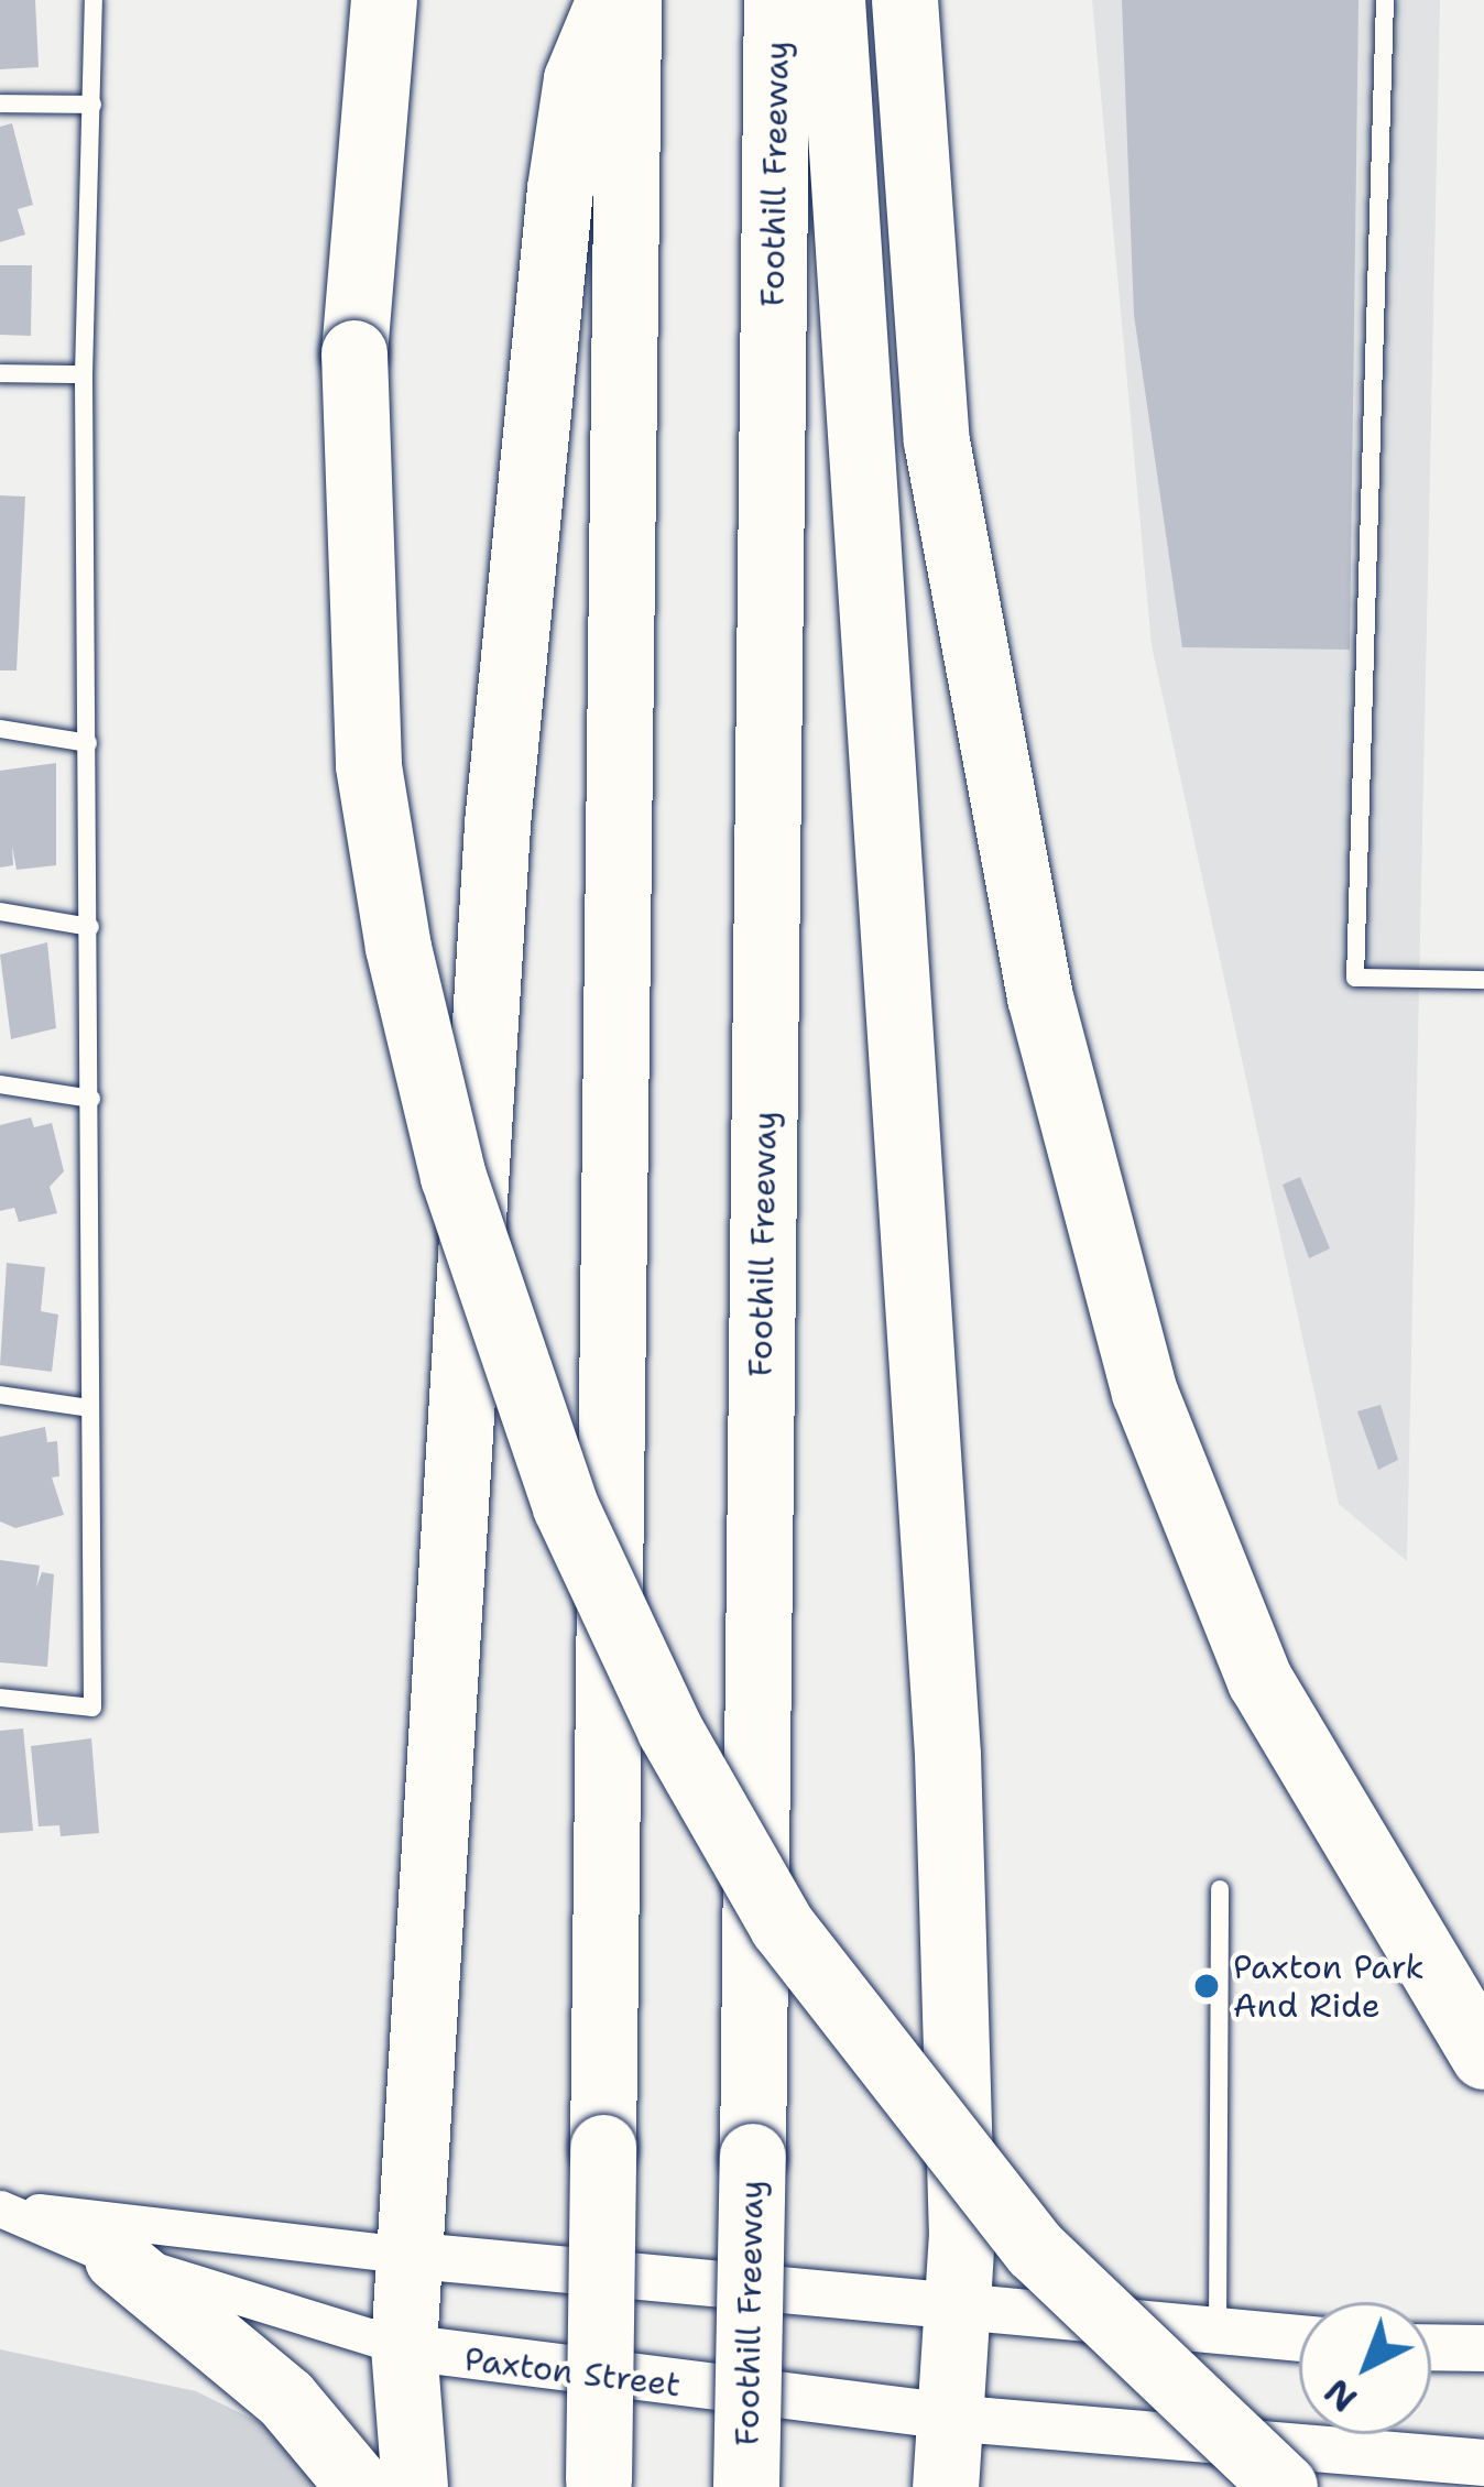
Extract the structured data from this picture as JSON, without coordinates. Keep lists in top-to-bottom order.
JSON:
{
  "streets": {
    "highway": ["Foothill Freeway"],
    "street": ["Paxton Street"]
  },
  "places": ["Paxton Park And Ride"],
  "north": "bottom left"
}
